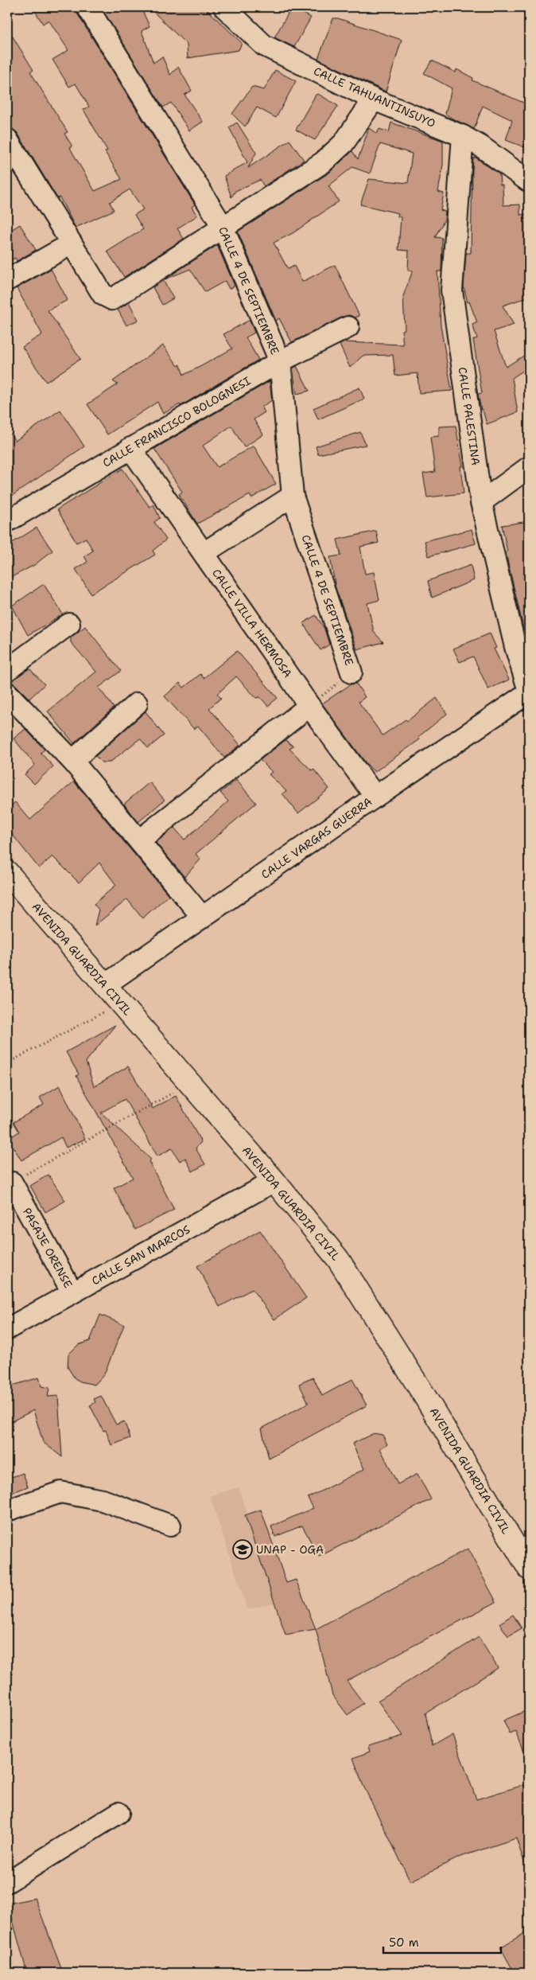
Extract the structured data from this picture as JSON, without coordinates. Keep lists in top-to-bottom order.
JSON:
{
  "streets": {
    "main road": ["AVENIDA GUARDIA CIVIL"],
    "street": [
      "CALLE TAHUANTINSUYO",
      "CALLE 4 DE SEPTIEMBRE",
      "CALLE PALESTINA",
      "CALLE FRANCISCO BOLOGNESI",
      "CALLE VILLA HERMOSA",
      "CALLE VARGAS GUERRA",
      "PASAJE ORENSE",
      "CALLE SAN MARCOS"
    ]
  },
  "crossings": [
    ["CALLE TAHUANTINSUYO", "CALLE PALESTINA"],
    ["CALLE 4 DE SEPTIEMBRE", "CALLE FRANCISCO BOLOGNESI"],
    ["CALLE PALESTINA", "CALLE VARGAS GUERRA"],
    ["CALLE FRANCISCO BOLOGNESI", "CALLE VILLA HERMOSA"],
    ["CALLE VILLA HERMOSA", "CALLE VARGAS GUERRA"],
    ["CALLE VARGAS GUERRA", "AVENIDA GUARDIA CIVIL"],
    ["AVENIDA GUARDIA CIVIL", "CALLE SAN MARCOS"],
    ["PASAJE ORENSE", "CALLE SAN MARCOS"]
  ],
  "places": {
    "school or university": ["UNAP - OGA"]
  },
  "scale_bar": "50 m"
}
